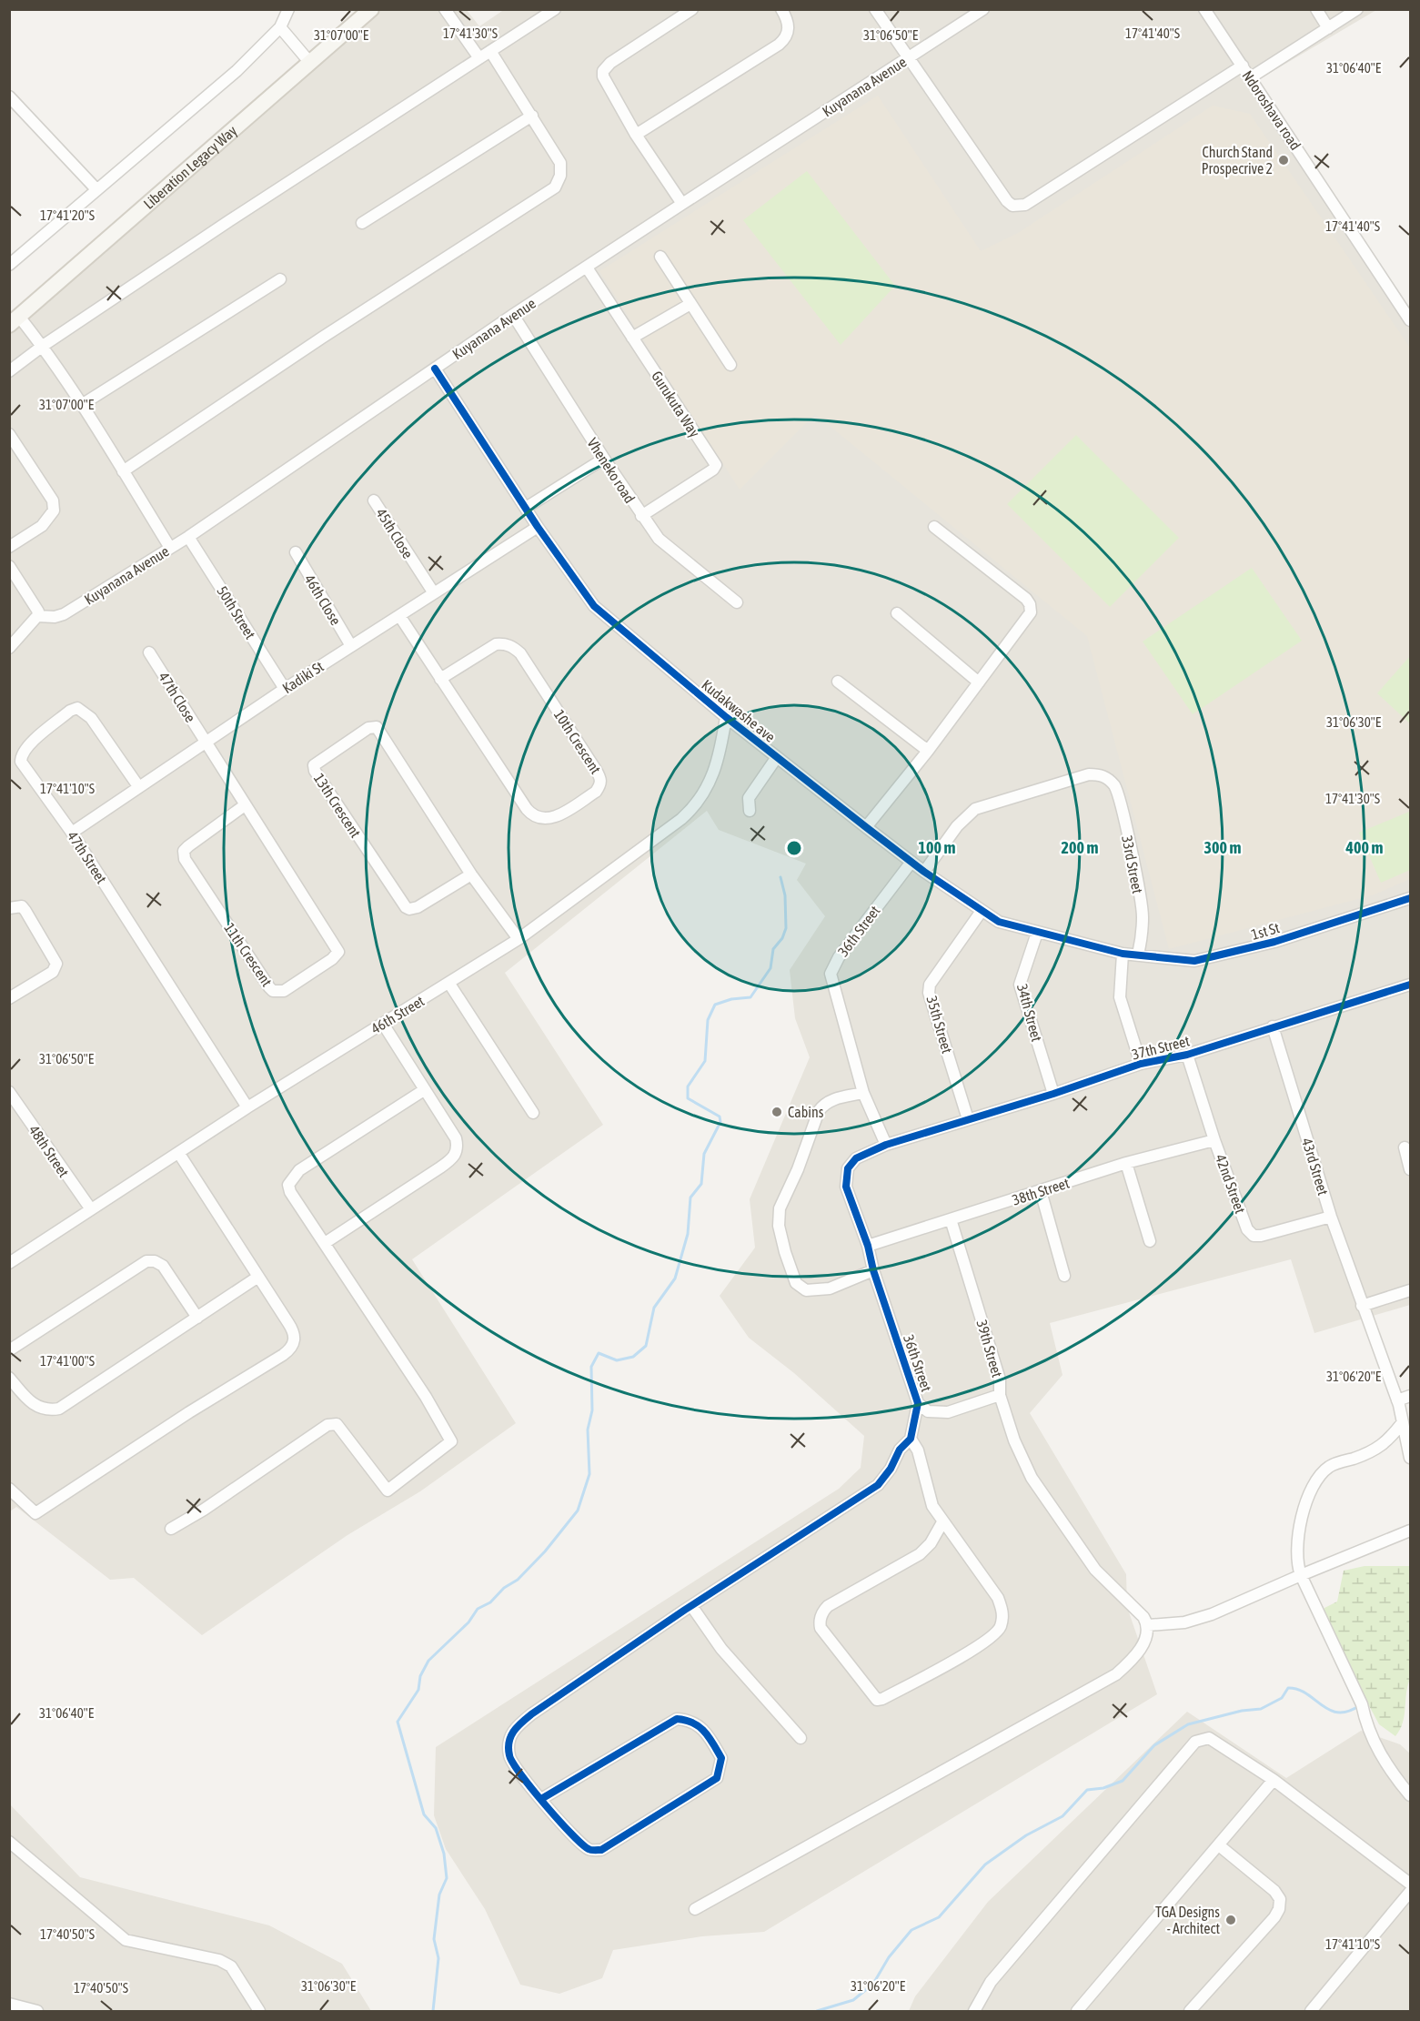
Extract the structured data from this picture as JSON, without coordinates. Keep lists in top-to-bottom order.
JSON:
{
  "streets": {
    "main road": ["Liberation Legacy Way"],
    "street": [
      "Kuyanana Avenue",
      "Ndoroshava road",
      "Gurukuta Way",
      "Vheneko road",
      "45th Close",
      "46th Close",
      "50th Street",
      "Kadiki St",
      "47th Close",
      "Kudakwashe ave",
      "10th Crescent",
      "13th Crescent",
      "47th Street",
      "33rd Street",
      "36th Street",
      "1st St",
      "11th Crescent",
      "34th Street",
      "46th Street",
      "35th Street",
      "37th Street",
      "48th Street",
      "43rd Street",
      "42nd Street",
      "38th Street",
      "39th Street"
    ]
  },
  "crossings": [
    ["Kuyanana Avenue", "Gurukuta Way"],
    ["Kuyanana Avenue", "Vheneko road"],
    ["Kuyanana Avenue", "50th Street"],
    ["Kuyanana Avenue", "Kudakwashe ave"],
    ["Gurukuta Way", "Vheneko road"],
    ["45th Close", "Kadiki St"],
    ["46th Close", "Kadiki St"],
    ["50th Street", "Kadiki St"],
    ["Kadiki St", "47th Close"],
    ["Kadiki St", "Kudakwashe ave"],
    ["Kadiki St", "10th Crescent"],
    ["Kadiki St", "47th Street"],
    ["Kadiki St", "11th Crescent"],
    ["47th Close", "11th Crescent"],
    ["Kudakwashe ave", "33rd Street"],
    ["Kudakwashe ave", "36th Street"],
    ["Kudakwashe ave", "1st St"],
    ["Kudakwashe ave", "34th Street"],
    ["Kudakwashe ave", "46th Street"],
    ["Kudakwashe ave", "35th Street"],
    ["13th Crescent", "46th Street"],
    ["47th Street", "46th Street"],
    ["33rd Street", "1st St"],
    ["36th Street", "37th Street"],
    ["36th Street", "38th Street"],
    ["36th Street", "39th Street"],
    ["34th Street", "37th Street"],
    ["46th Street", "48th Street"],
    ["35th Street", "37th Street"],
    ["37th Street", "43rd Street"],
    ["37th Street", "42nd Street"],
    ["43rd Street", "42nd Street"],
    ["42nd Street", "38th Street"],
    ["38th Street", "39th Street"]
  ],
  "places": ["Church Stand Prospecrive 2", "Cabins", "TGA Designs - Architect"],
  "coordinates": [
    "17°41'30\"S",
    "17°41'40\"S",
    "31°07'00\"E",
    "31°06'50\"E",
    "31°06'40\"E",
    "17°41'20\"S",
    "31°06'30\"E",
    "17°41'10\"S",
    "17°41'00\"S",
    "31°06'20\"E",
    "17°40'50\"S"
  ],
  "rings": [
    "100 m",
    "200 m",
    "300 m",
    "400 m"
  ]
}
